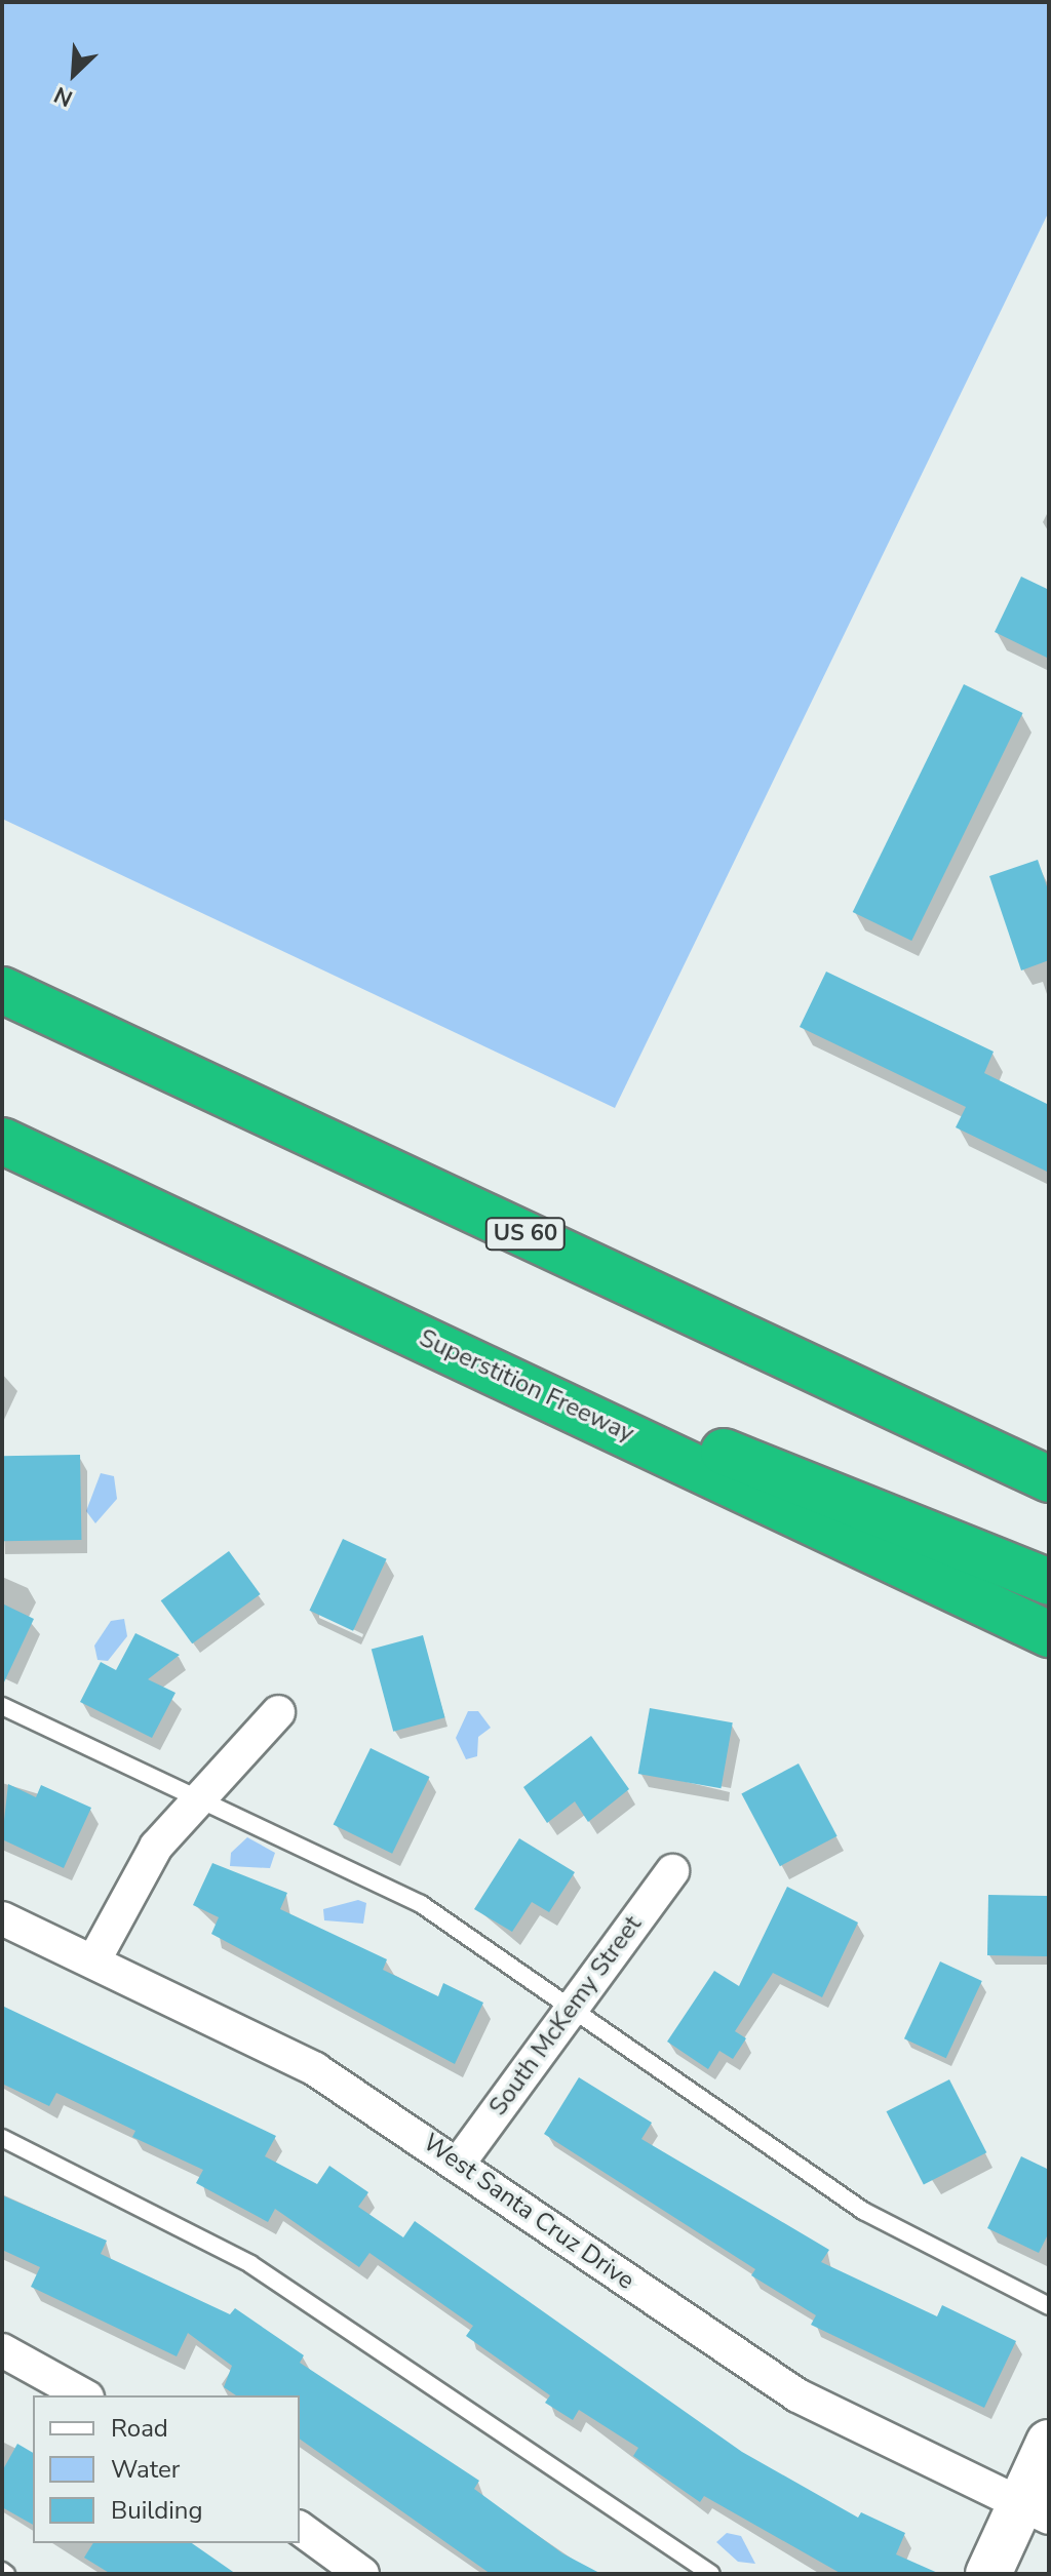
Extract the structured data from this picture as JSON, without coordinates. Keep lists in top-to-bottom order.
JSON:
{
  "streets": {
    "highway": ["US 60", "Superstition Freeway"],
    "street": ["South McKemy Street", "West Santa Cruz Drive"]
  },
  "crossings": [
    ["South McKemy Street", "West Santa Cruz Drive"]
  ],
  "legend": ["Road", "Water", "Building"],
  "north": "bottom left"
}
